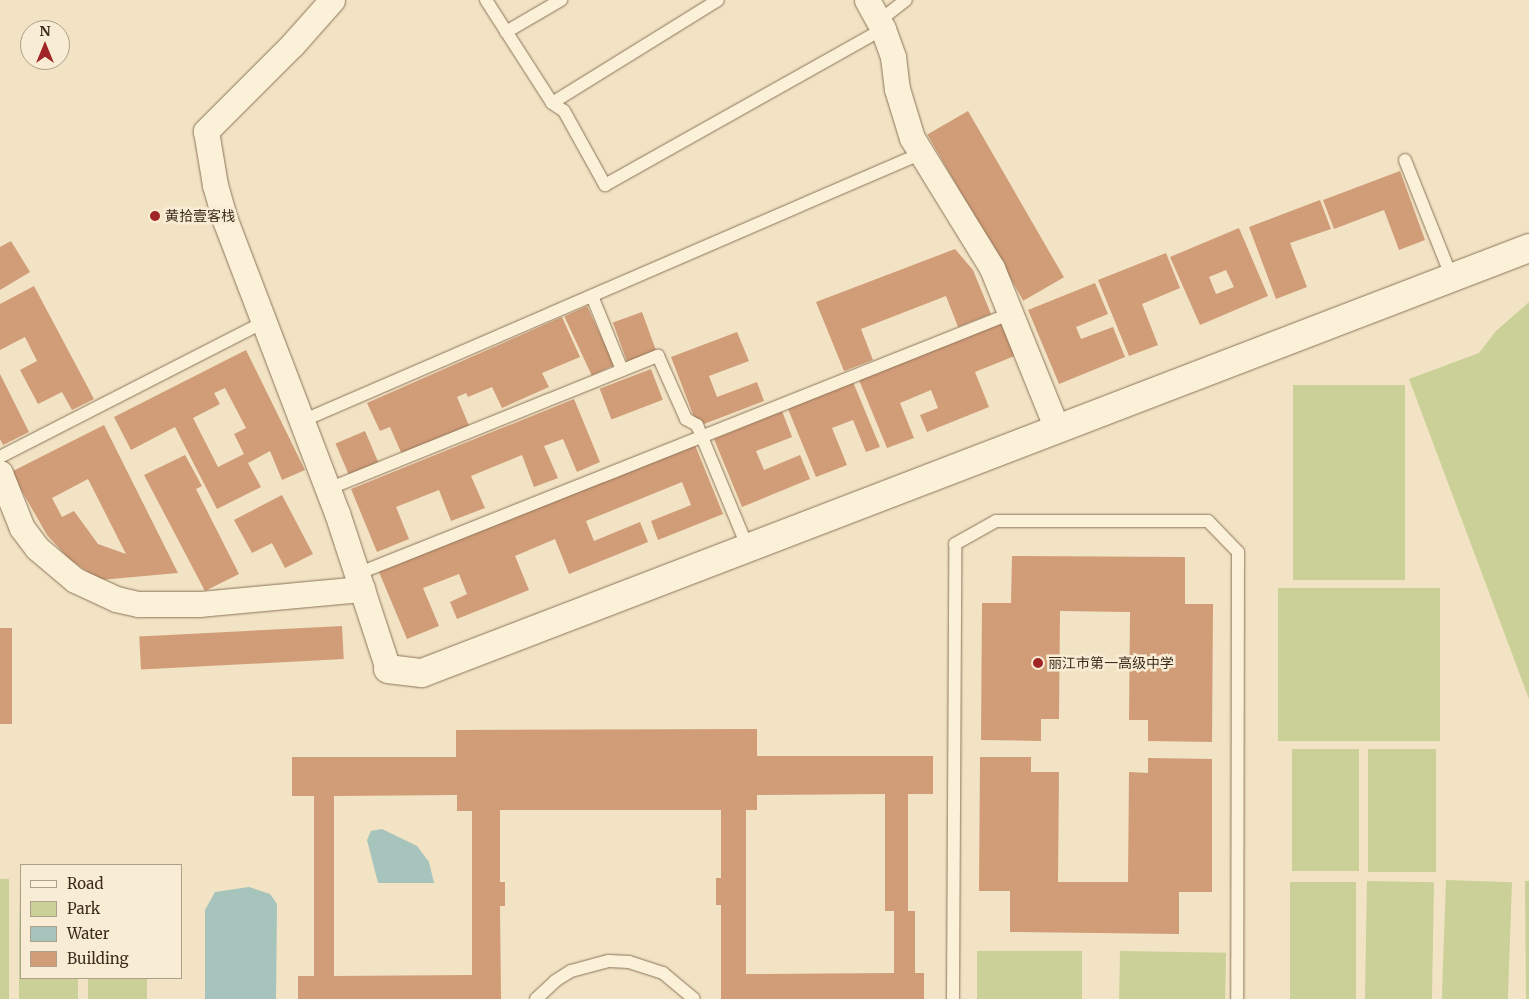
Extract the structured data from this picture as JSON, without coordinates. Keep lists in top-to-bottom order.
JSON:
{
  "places": ["黄拾壹客栈", "丽江市第一高级中学"],
  "legend": [
    "Road",
    "Park",
    "Water",
    "Building"
  ],
  "north": "top"
}
